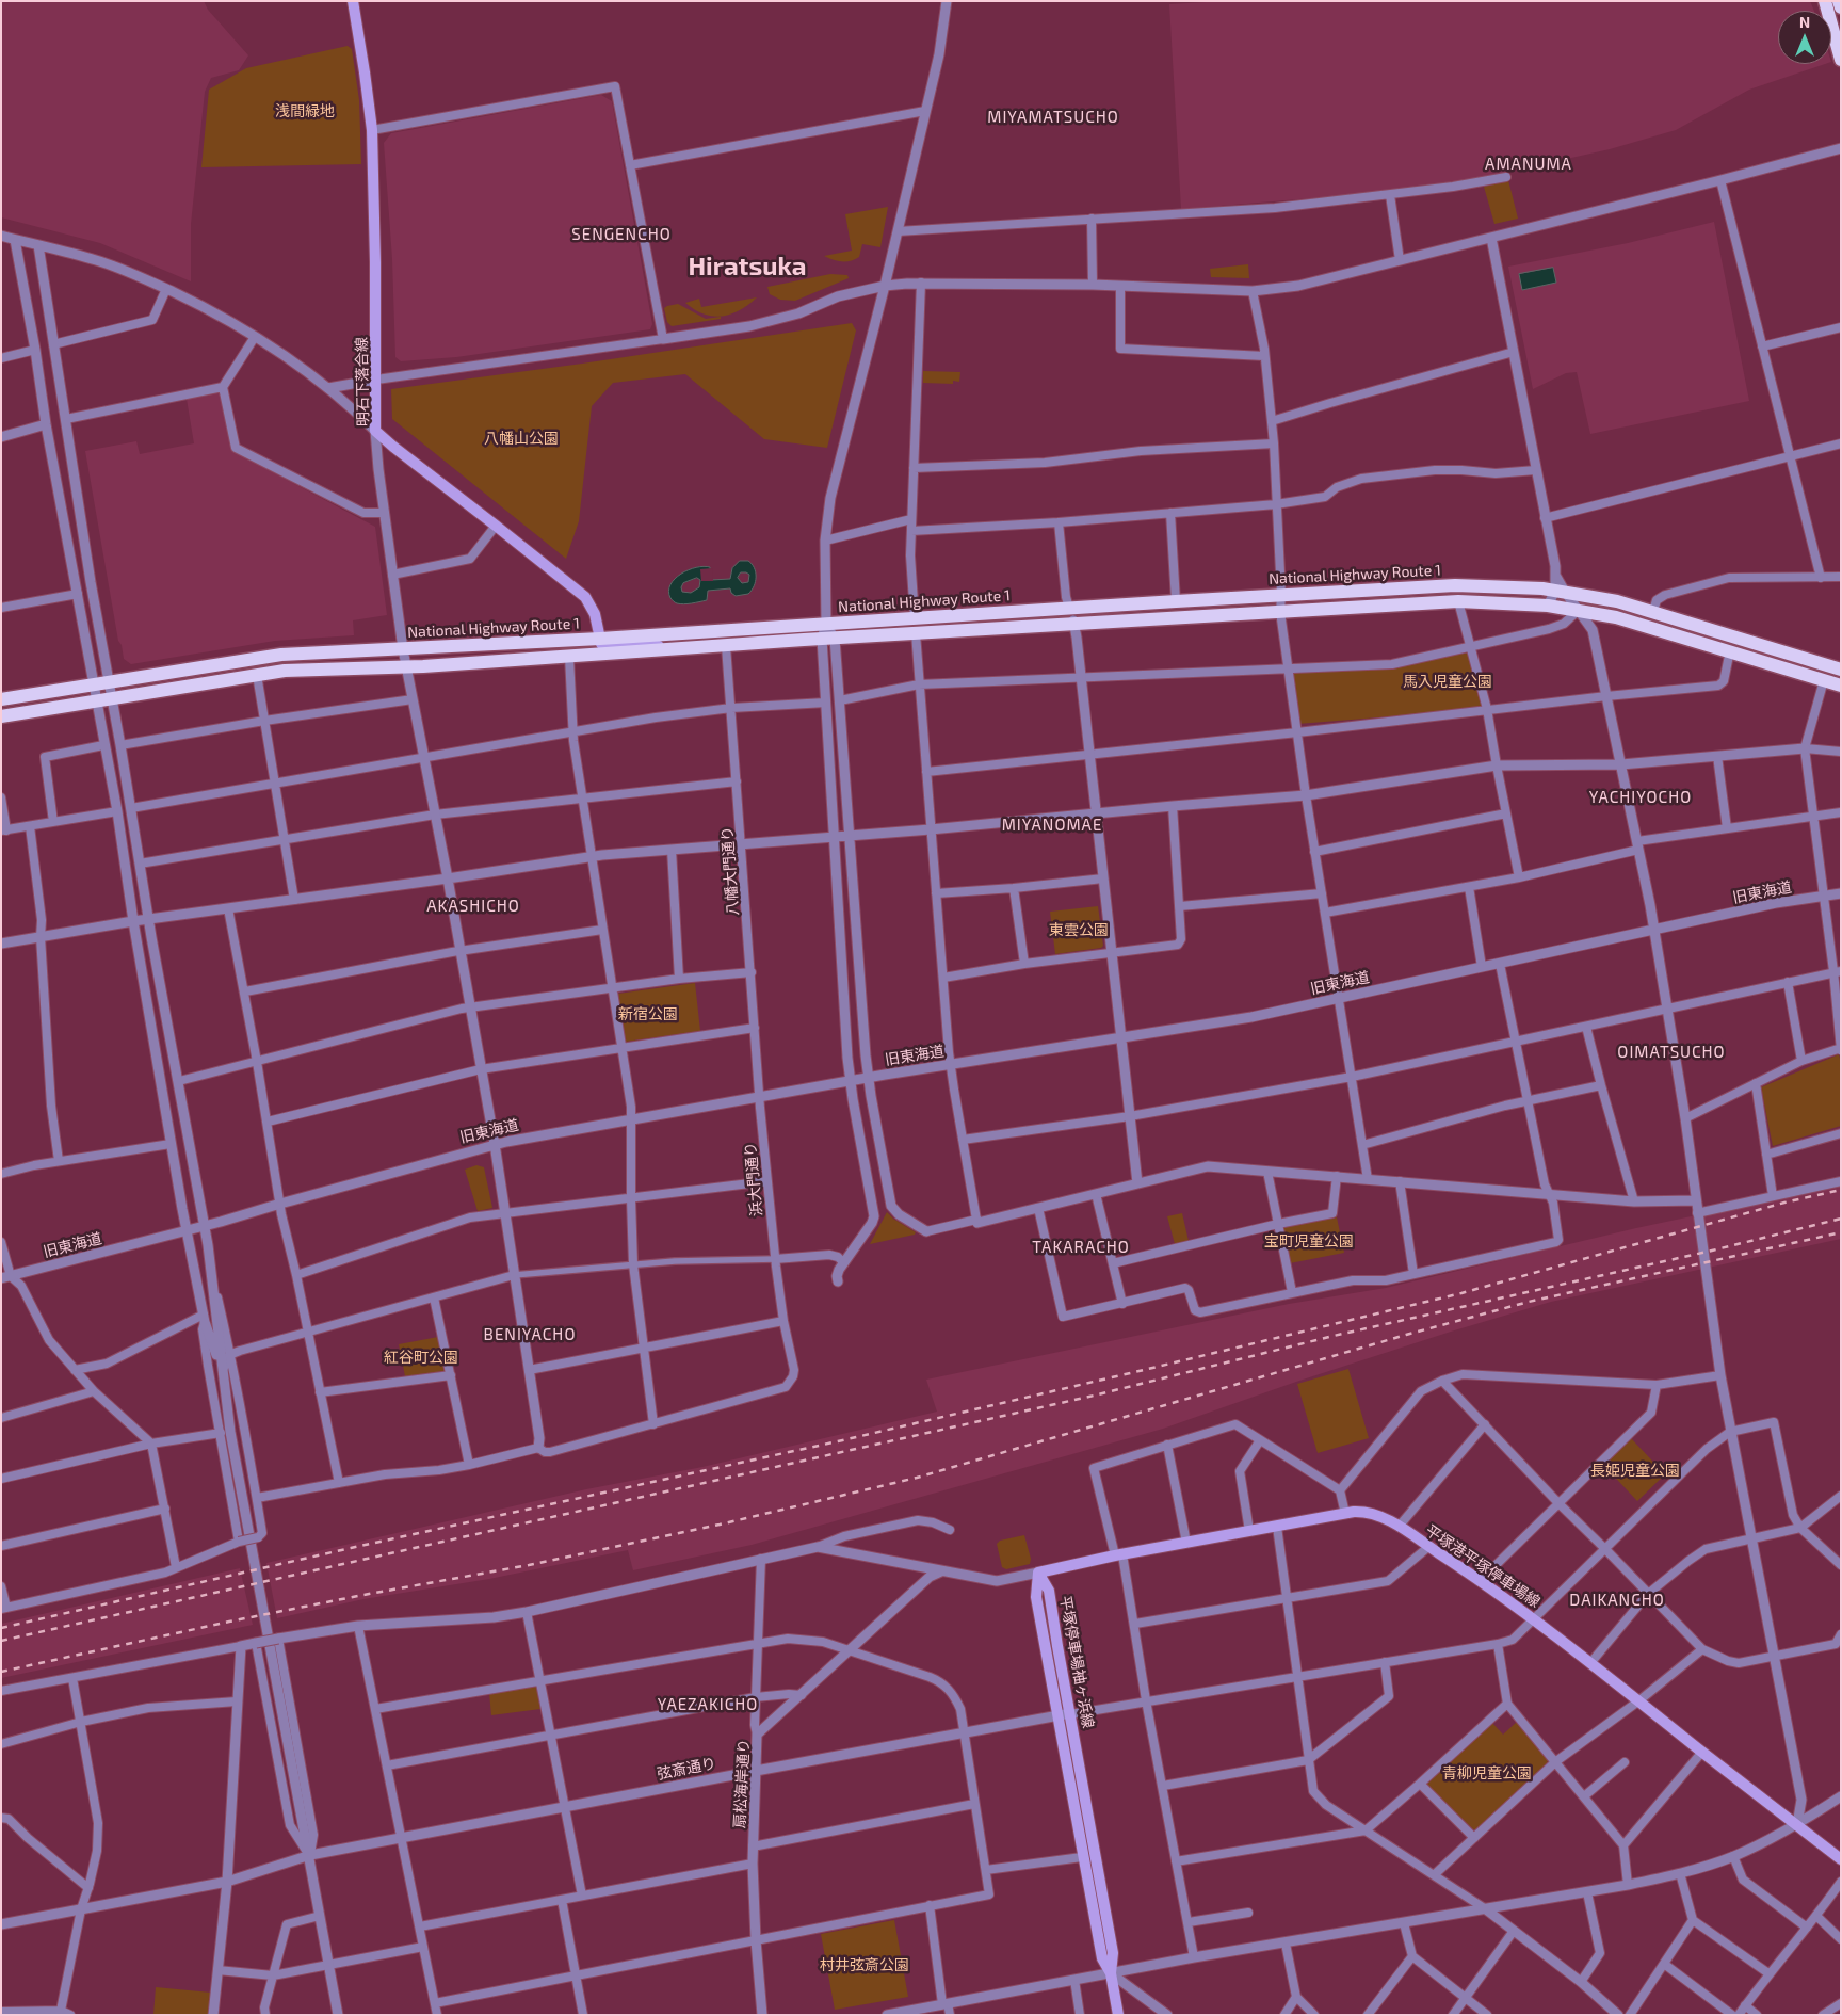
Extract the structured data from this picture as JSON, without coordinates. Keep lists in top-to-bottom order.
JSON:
{
  "streets": {
    "highway": ["National Highway Route 1"],
    "main road": ["明石下落合線", "平塚港平塚停車場線", "平塚停車場袖ヶ浜線"],
    "street": [
      "八幡大門通り",
      "旧東海道",
      "浜大門通り",
      "弦斎通り",
      "扇松海岸通り"
    ]
  },
  "crossings": [
    ["明石下落合線", "National Highway Route 1"],
    ["National Highway Route 1", "八幡大門通り"],
    ["八幡大門通り", "旧東海道"],
    ["八幡大門通り", "浜大門通り"],
    ["旧東海道", "浜大門通り"],
    ["平塚港平塚停車場線", "平塚停車場袖ヶ浜線"],
    ["平塚停車場袖ヶ浜線", "弦斎通り"],
    ["弦斎通り", "扇松海岸通り"]
  ],
  "districts": [
    "MIYAMATSUCHO",
    "AMANUMA",
    "SENGENCHO",
    "Hiratsuka",
    "YACHIYOCHO",
    "MIYANOMAE",
    "AKASHICHO",
    "OIMATSUCHO",
    "TAKARACHO",
    "BENIYACHO",
    "DAIKANCHO",
    "YAEZAKICHO"
  ],
  "parks": [
    "浅間緑地",
    "八幡山公園",
    "馬入児童公園",
    "東雲公園",
    "新宿公園",
    "宝町児童公園",
    "紅谷町公園",
    "長姫児童公園",
    "青柳児童公園",
    "村井弦斎公園"
  ],
  "north": "top"
}
